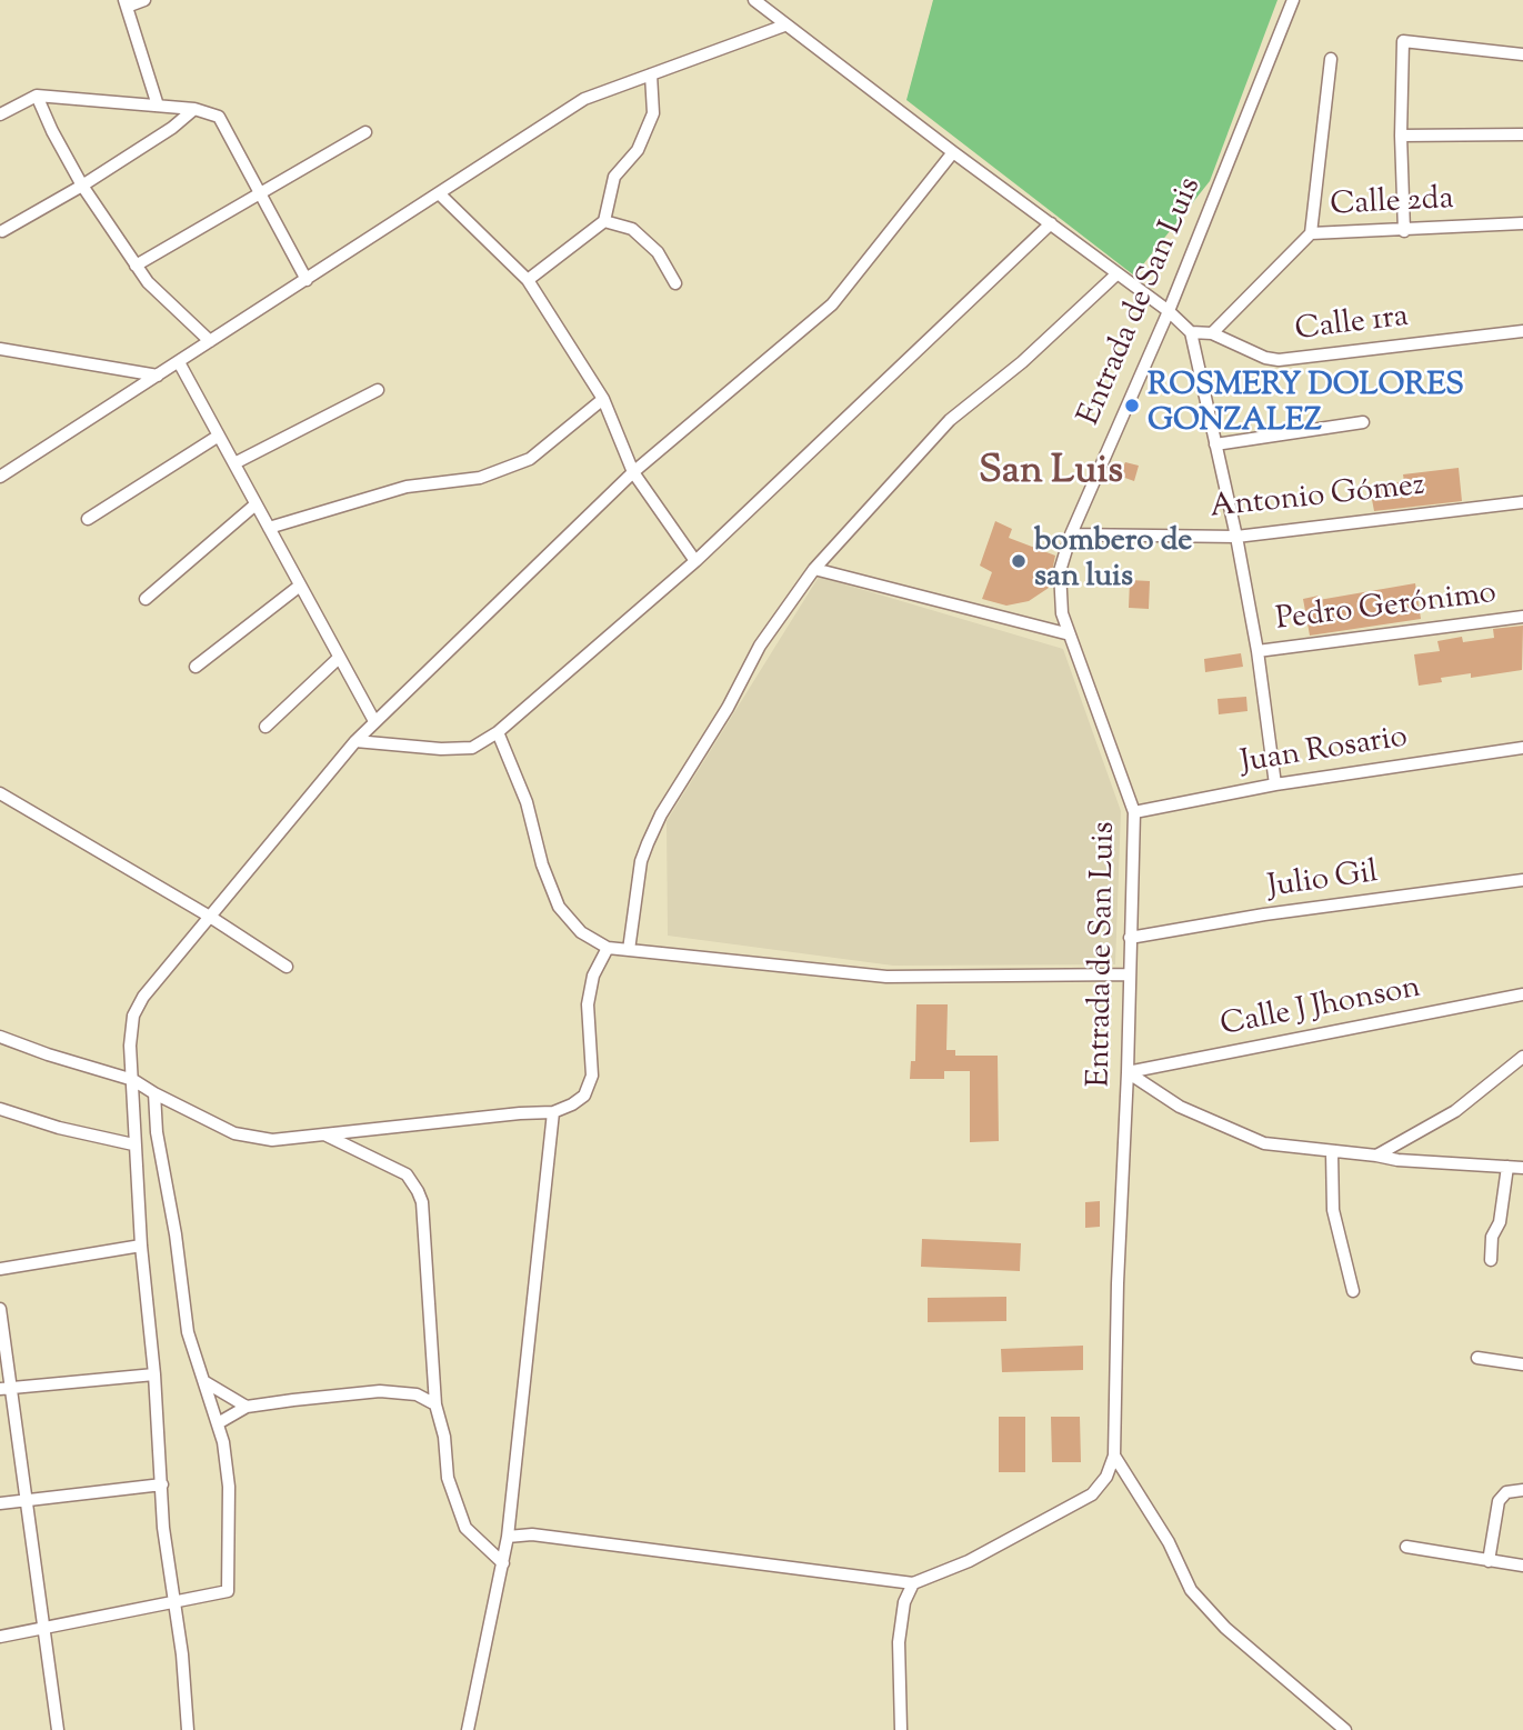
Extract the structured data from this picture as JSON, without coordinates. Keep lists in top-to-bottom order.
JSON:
{
  "streets": {
    "street": [
      "Calle 2da",
      "Entrada de San Luis",
      "Calle 1ra",
      "Antonio Gómez",
      "Pedro Gerónimo",
      "Juan Rosario",
      "Julio Gil",
      "Calle J Jhonson"
    ]
  },
  "crossings": [
    ["Calle 2da", "Calle 1ra"],
    ["Entrada de San Luis", "Antonio Gómez"],
    ["Entrada de San Luis", "Juan Rosario"],
    ["Entrada de San Luis", "Julio Gil"],
    ["Entrada de San Luis", "Calle J Jhonson"]
  ],
  "districts": ["San Luis"],
  "places": ["ROSMERY DOLORES GONZALEZ", "bombero de san luis"]
}
